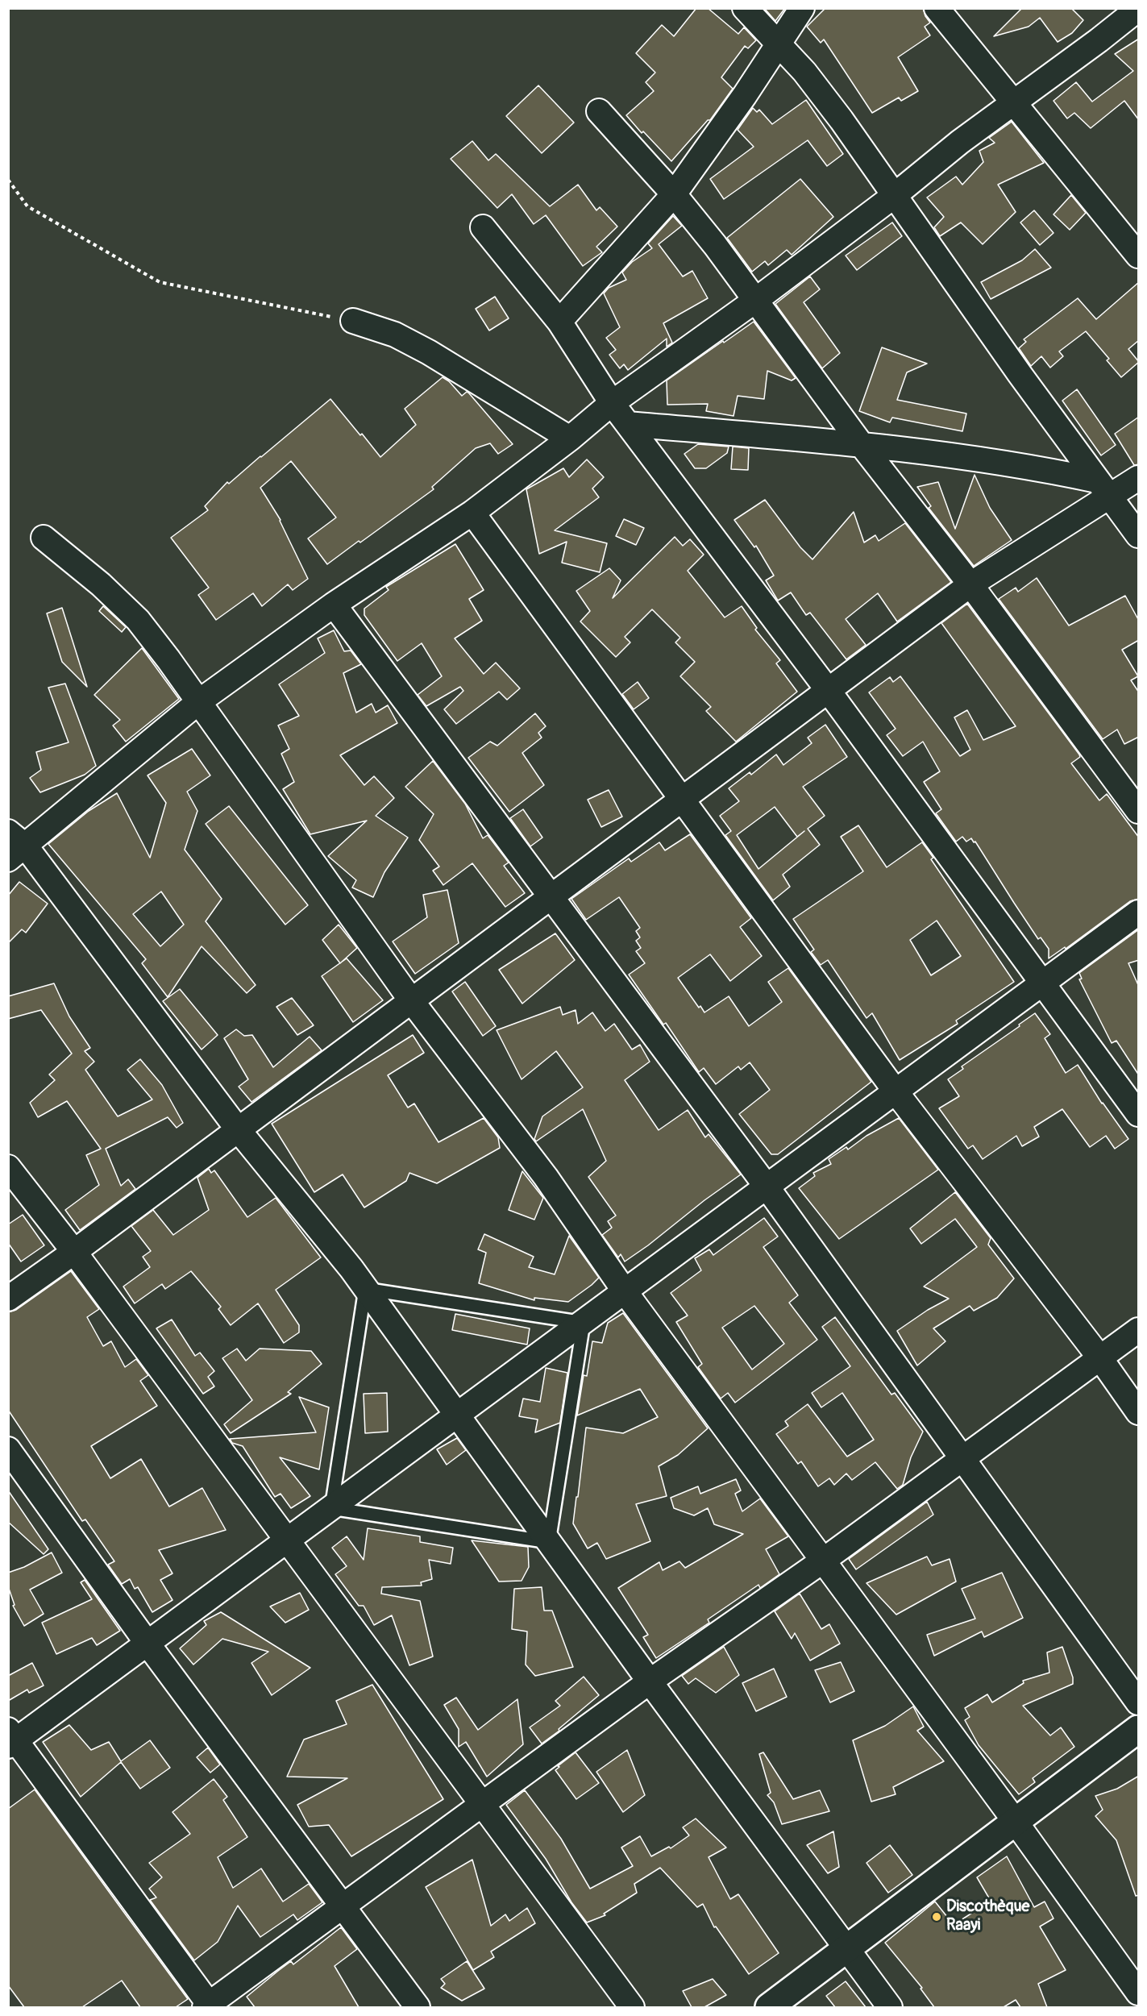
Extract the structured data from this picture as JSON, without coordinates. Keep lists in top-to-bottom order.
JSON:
{
  "places": ["Discothèque Raayi"]
}
